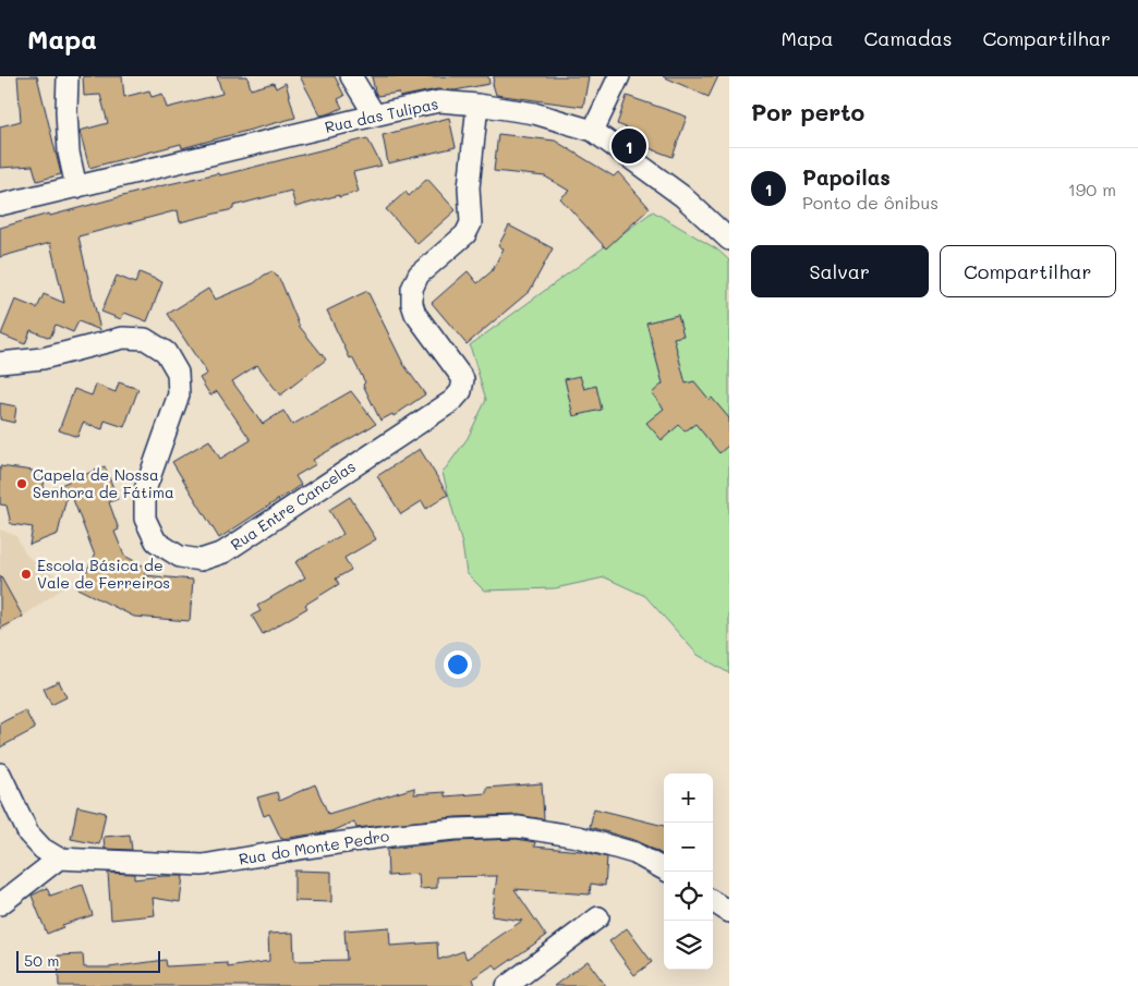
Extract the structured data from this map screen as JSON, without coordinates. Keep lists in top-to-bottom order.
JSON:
{
  "streets": {
    "street": ["Rua das Tulipas", "Rua Entre Cancelas", "Rua do Monte Pedro"]
  },
  "crossings": [
    ["Rua das Tulipas", "Rua Entre Cancelas"]
  ],
  "places": ["Capela de Nossa Senhora de Fátima", "Escola Básica de Vale de Ferreiros"],
  "scale_bar": "50 m",
  "page": {
    "header": "Mapa",
    "nav": ["Mapa", "Camadas", "Compartilhar"],
    "heading": "Por perto",
    "pins": "1",
    "list": [
      {
        "mark": "1",
        "name": "Papoilas",
        "note": "Ponto de ônibus",
        "value": "190 m"
      }
    ],
    "buttons": ["Salvar", "Compartilhar"],
    "map_buttons": ["+", "−"],
    "scale": "50 m"
  }
}
